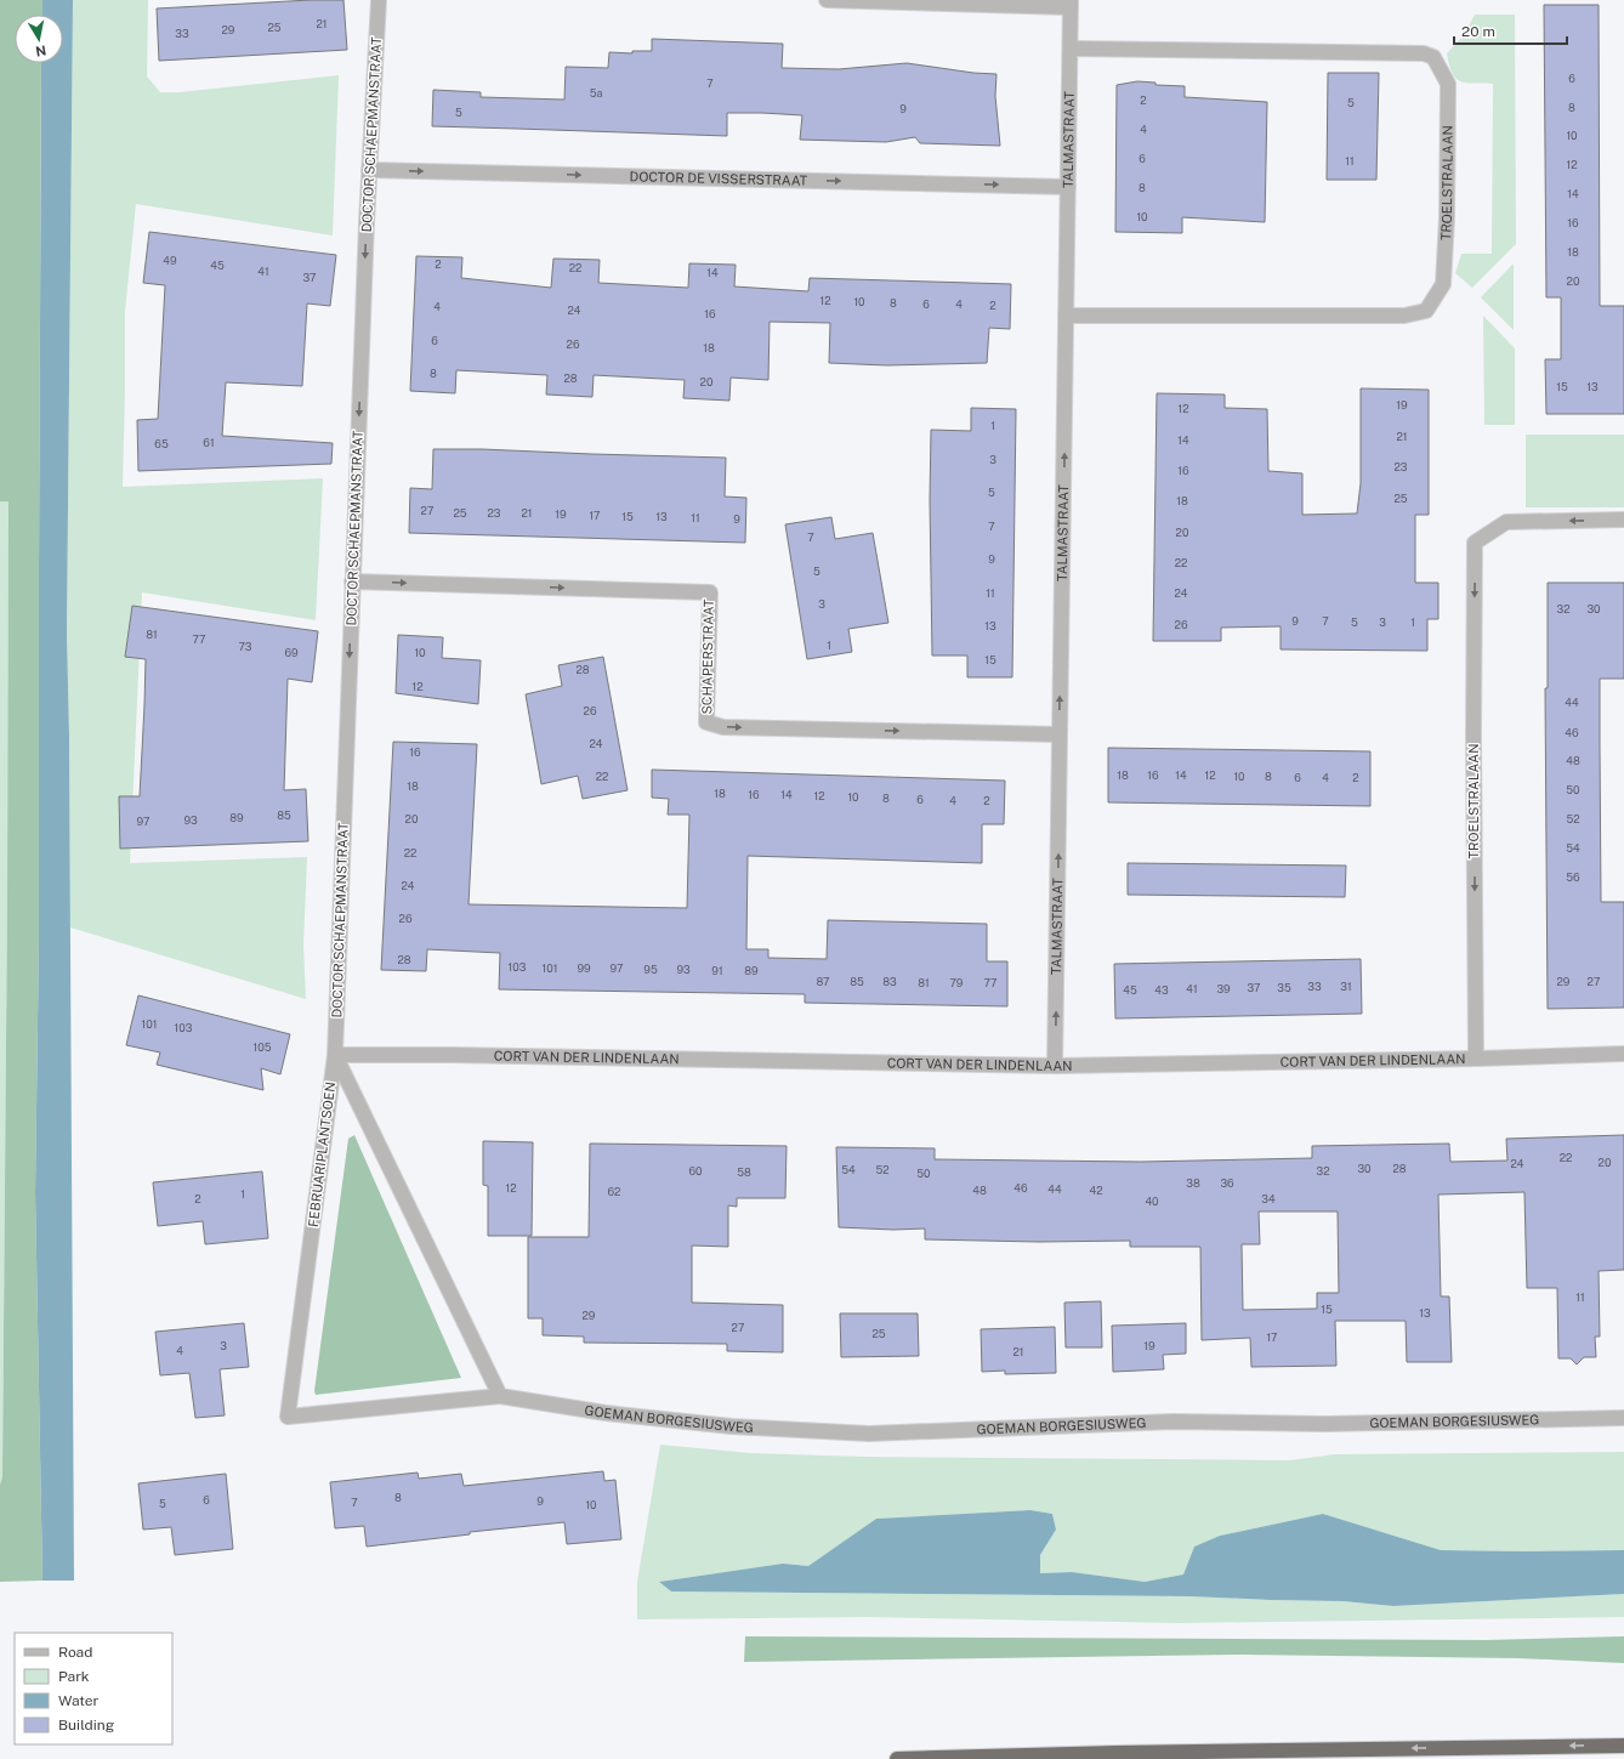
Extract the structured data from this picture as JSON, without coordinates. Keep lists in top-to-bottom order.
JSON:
{
  "streets": {
    "street": [
      "DOCTOR SCHAEPMANSTRAAT",
      "TALMASTRAAT",
      "DOCTOR DE VISSERSTRAAT",
      "TROELSTRALAAN",
      "SCHAPERSTRAAT",
      "CORT VAN DER LINDENLAAN",
      "FEBRUARIPLANTSOEN",
      "GOEMAN BORGESIUSWEG"
    ]
  },
  "crossings": [
    ["DOCTOR SCHAEPMANSTRAAT", "DOCTOR DE VISSERSTRAAT"],
    ["DOCTOR SCHAEPMANSTRAAT", "SCHAPERSTRAAT"],
    ["DOCTOR SCHAEPMANSTRAAT", "CORT VAN DER LINDENLAAN"],
    ["DOCTOR SCHAEPMANSTRAAT", "FEBRUARIPLANTSOEN"],
    ["TALMASTRAAT", "DOCTOR DE VISSERSTRAAT"],
    ["TALMASTRAAT", "TROELSTRALAAN"],
    ["TALMASTRAAT", "SCHAPERSTRAAT"],
    ["TALMASTRAAT", "CORT VAN DER LINDENLAAN"],
    ["TROELSTRALAAN", "CORT VAN DER LINDENLAAN"],
    ["CORT VAN DER LINDENLAAN", "FEBRUARIPLANTSOEN"],
    ["FEBRUARIPLANTSOEN", "GOEMAN BORGESIUSWEG"]
  ],
  "one_way": [
    "DOCTOR SCHAEPMANSTRAAT",
    "TALMASTRAAT",
    "DOCTOR DE VISSERSTRAAT",
    "SCHAPERSTRAAT"
  ],
  "house_numbers": [
    "21",
    "25",
    "29",
    "33",
    "6",
    "7",
    "5a",
    "2",
    "5",
    "8",
    "9",
    "5",
    "4",
    "10",
    "6",
    "11",
    "12",
    "8",
    "14",
    "10",
    "16",
    "18",
    "49",
    "2",
    "45",
    "22",
    "41",
    "14",
    "37",
    "20",
    "12",
    "10",
    "8",
    "6",
    "4",
    "2",
    "4",
    "24",
    "16",
    "6",
    "26",
    "18",
    "8",
    "28",
    "20",
    "15",
    "13",
    "19",
    "12",
    "1",
    "21",
    "14",
    "61",
    "65",
    "3",
    "23",
    "16",
    "5",
    "25",
    "18",
    "27",
    "25",
    "23",
    "21",
    "19",
    "17",
    "15",
    "13",
    "11",
    "9",
    "7",
    "20",
    "7",
    "9",
    "22",
    "5",
    "11",
    "24",
    "3",
    "32",
    "30",
    "9",
    "7",
    "5",
    "3",
    "1",
    "26",
    "13",
    "81",
    "77",
    "1",
    "73",
    "69",
    "10",
    "15",
    "28",
    "12",
    "44",
    "26",
    "46",
    "24",
    "16",
    "48",
    "18",
    "16",
    "14",
    "12",
    "22",
    "10",
    "8",
    "6",
    "4",
    "2",
    "18",
    "50",
    "18",
    "16",
    "14",
    "12",
    "10",
    "8",
    "6",
    "4",
    "2",
    "85",
    "89",
    "20",
    "52",
    "93",
    "97",
    "54",
    "22",
    "56",
    "24",
    "26",
    "28",
    "103",
    "101",
    "99",
    "97",
    "95",
    "93",
    "91",
    "89",
    "87",
    "85",
    "83",
    "29",
    "27",
    "81",
    "79",
    "77",
    "33",
    "31",
    "37",
    "35",
    "41",
    "39",
    "45",
    "43",
    "101",
    "103",
    "105",
    "22",
    "20",
    "24",
    "30",
    "28",
    "54",
    "52",
    "60",
    "32",
    "58",
    "50",
    "38",
    "36",
    "12",
    "46",
    "44",
    "48",
    "42",
    "62",
    "1",
    "2",
    "34",
    "40",
    "11",
    "15",
    "13",
    "29",
    "27",
    "25",
    "17",
    "3",
    "19",
    "4",
    "21",
    "8",
    "6",
    "9",
    "7",
    "5",
    "10"
  ],
  "legend": [
    "Road",
    "Park",
    "Water",
    "Building"
  ],
  "scale_bar": "20 m",
  "north": "bottom"
}
